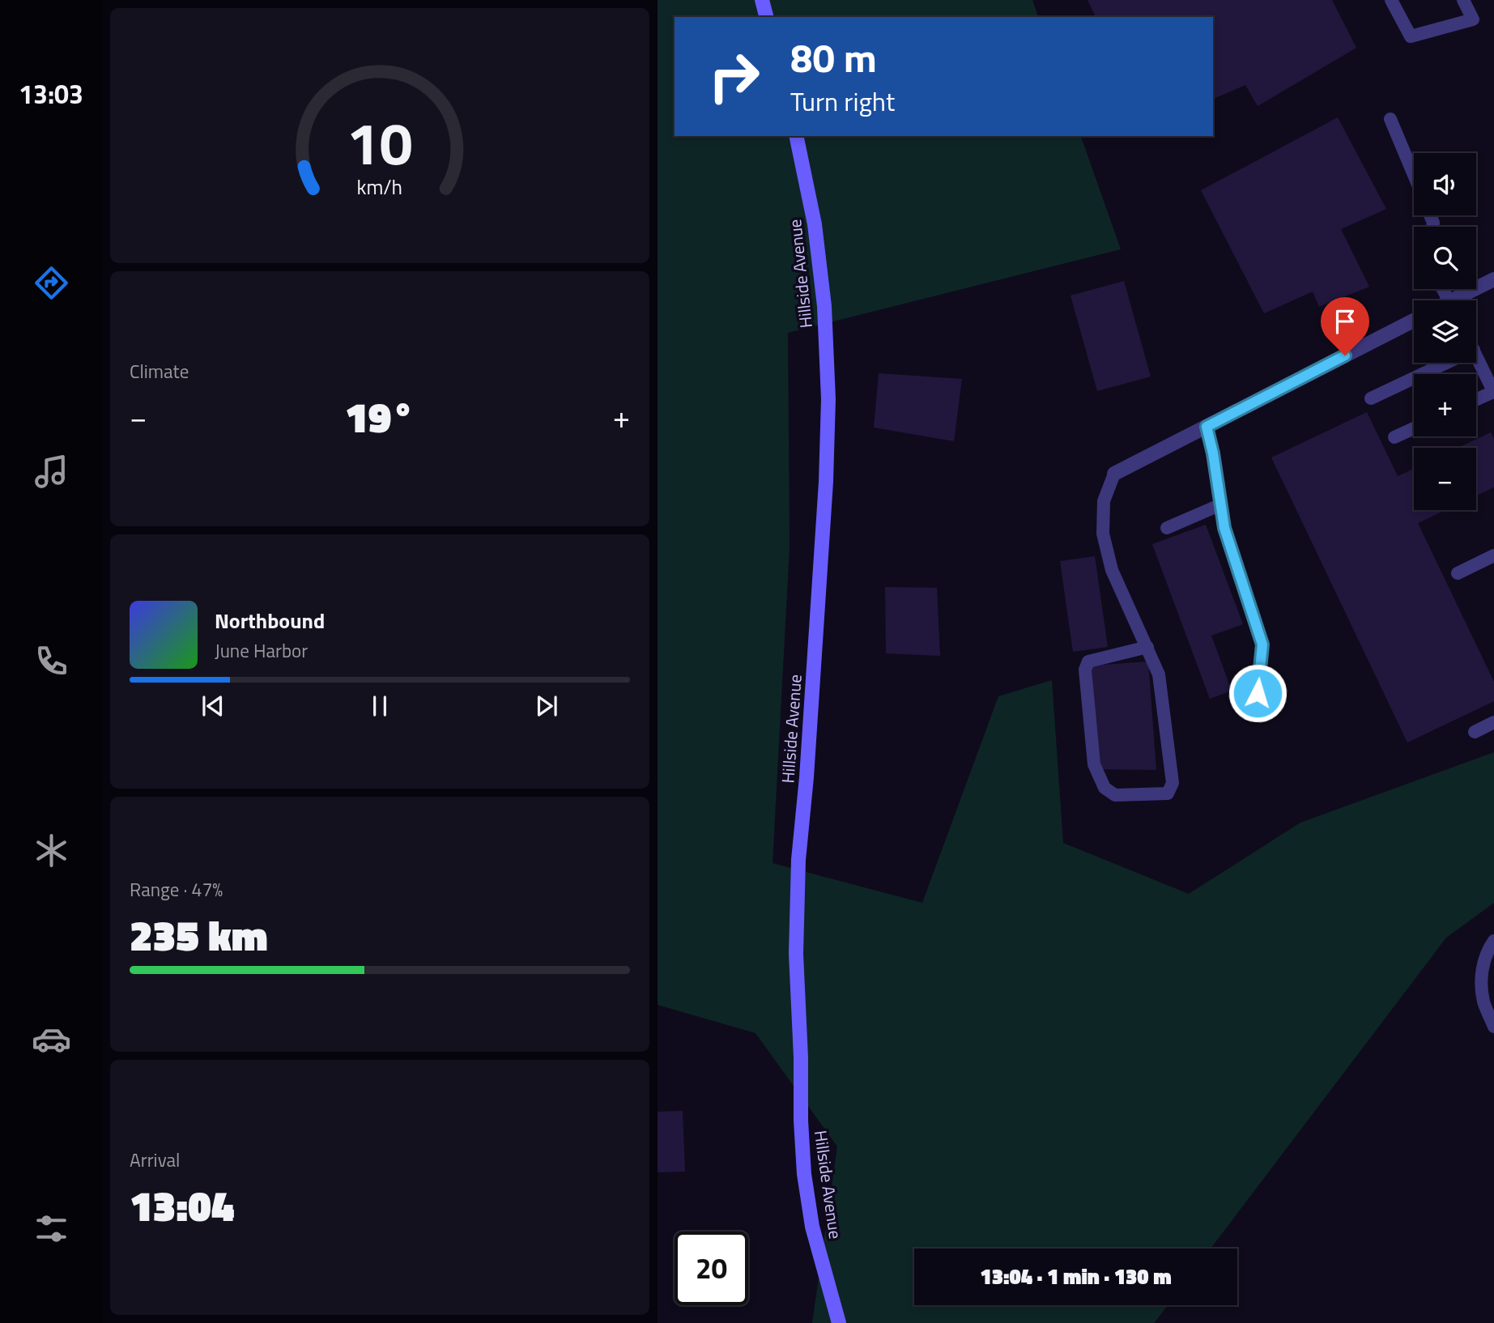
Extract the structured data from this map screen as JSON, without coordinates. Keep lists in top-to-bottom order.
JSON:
{
  "streets": {
    "street": ["Hillside Avenue"]
  },
  "page": {
    "tabs": "13:03",
    "turn": ["80 m", "Turn right"],
    "map_buttons": ["+", "−"],
    "tile": [
      "Climate",
      ["Range · 47%", "235 km"],
      ["Arrival", "13:04"]
    ],
    "heat": ["−", "19°", "+"],
    "song": ["Northbound", "June Harbor"],
    "limit": "20",
    "trip": "13:04 · 1 min · 130 m",
    "gauge": ["10", "km/h"]
  }
}
